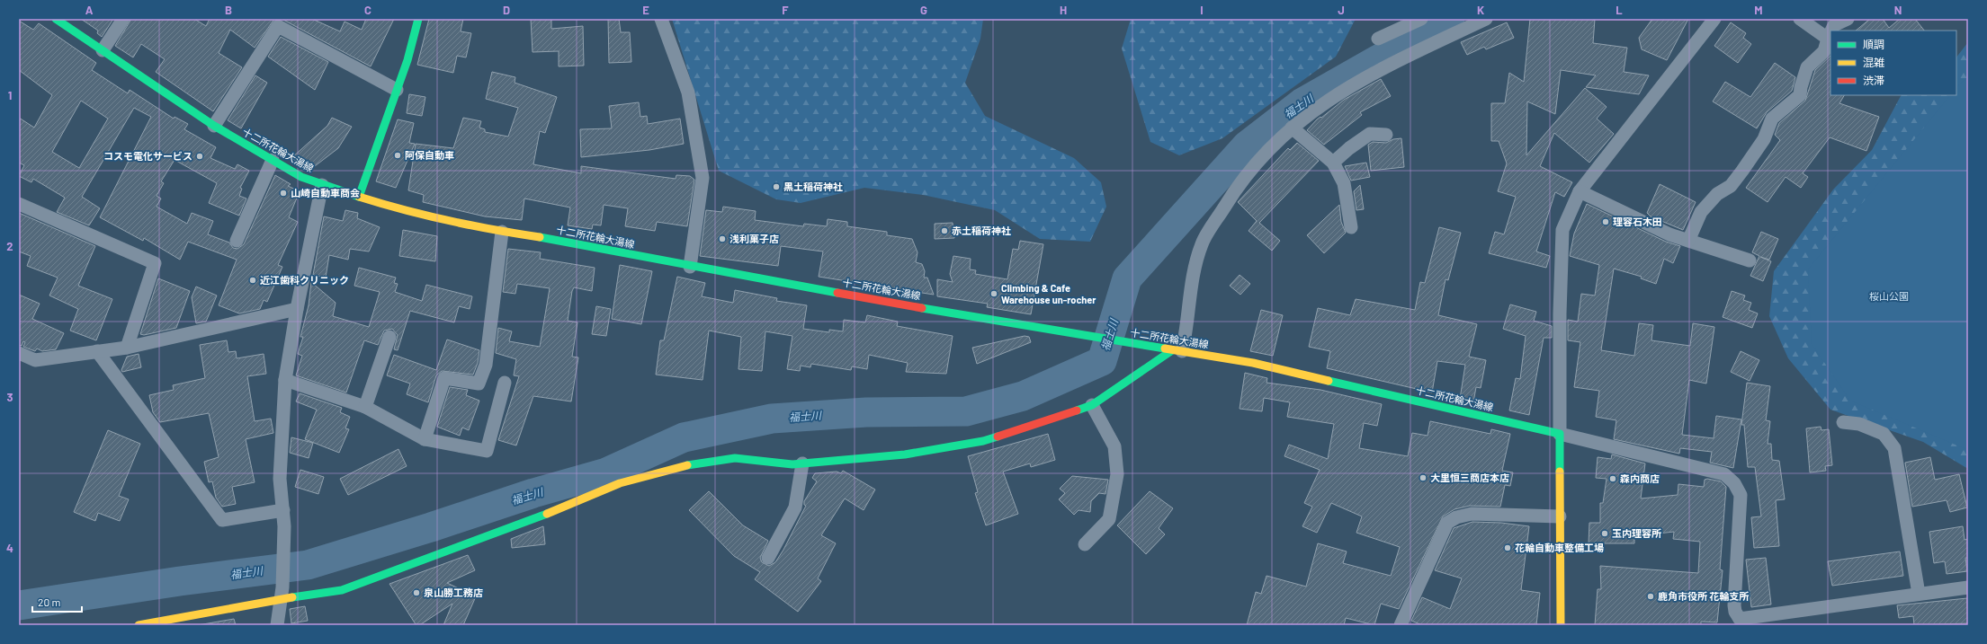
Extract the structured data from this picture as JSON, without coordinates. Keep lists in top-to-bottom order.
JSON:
{
  "streets": {
    "main road": ["十二所花輪大湯線"]
  },
  "water": ["福士川"],
  "parks": ["桜山公園"],
  "places": [
    "阿保自動車",
    "コスモ電化サービス",
    "黒土稲荷神社",
    "山崎自動車商会",
    "理容石木田",
    "赤土稲荷神社",
    "浅利菓子店",
    "近江歯科クリニック",
    "Climbing & Cafe Warehouse un-rocher",
    "大里恒三商店本店",
    "森内商店",
    "玉内理容所",
    "花輪自動車整備工場",
    "泉山勝工務店",
    "鹿角市役所 花輪支所"
  ],
  "legend": ["順調", "混雑", "渋滞"],
  "scale_bar": "20 m",
  "grid": {
    "columns": [
      "A",
      "B",
      "C",
      "D",
      "E",
      "F",
      "G",
      "H",
      "I",
      "J",
      "K",
      "L",
      "M",
      "N"
    ],
    "rows": [
      "1",
      "2",
      "3",
      "4"
    ]
  }
}
